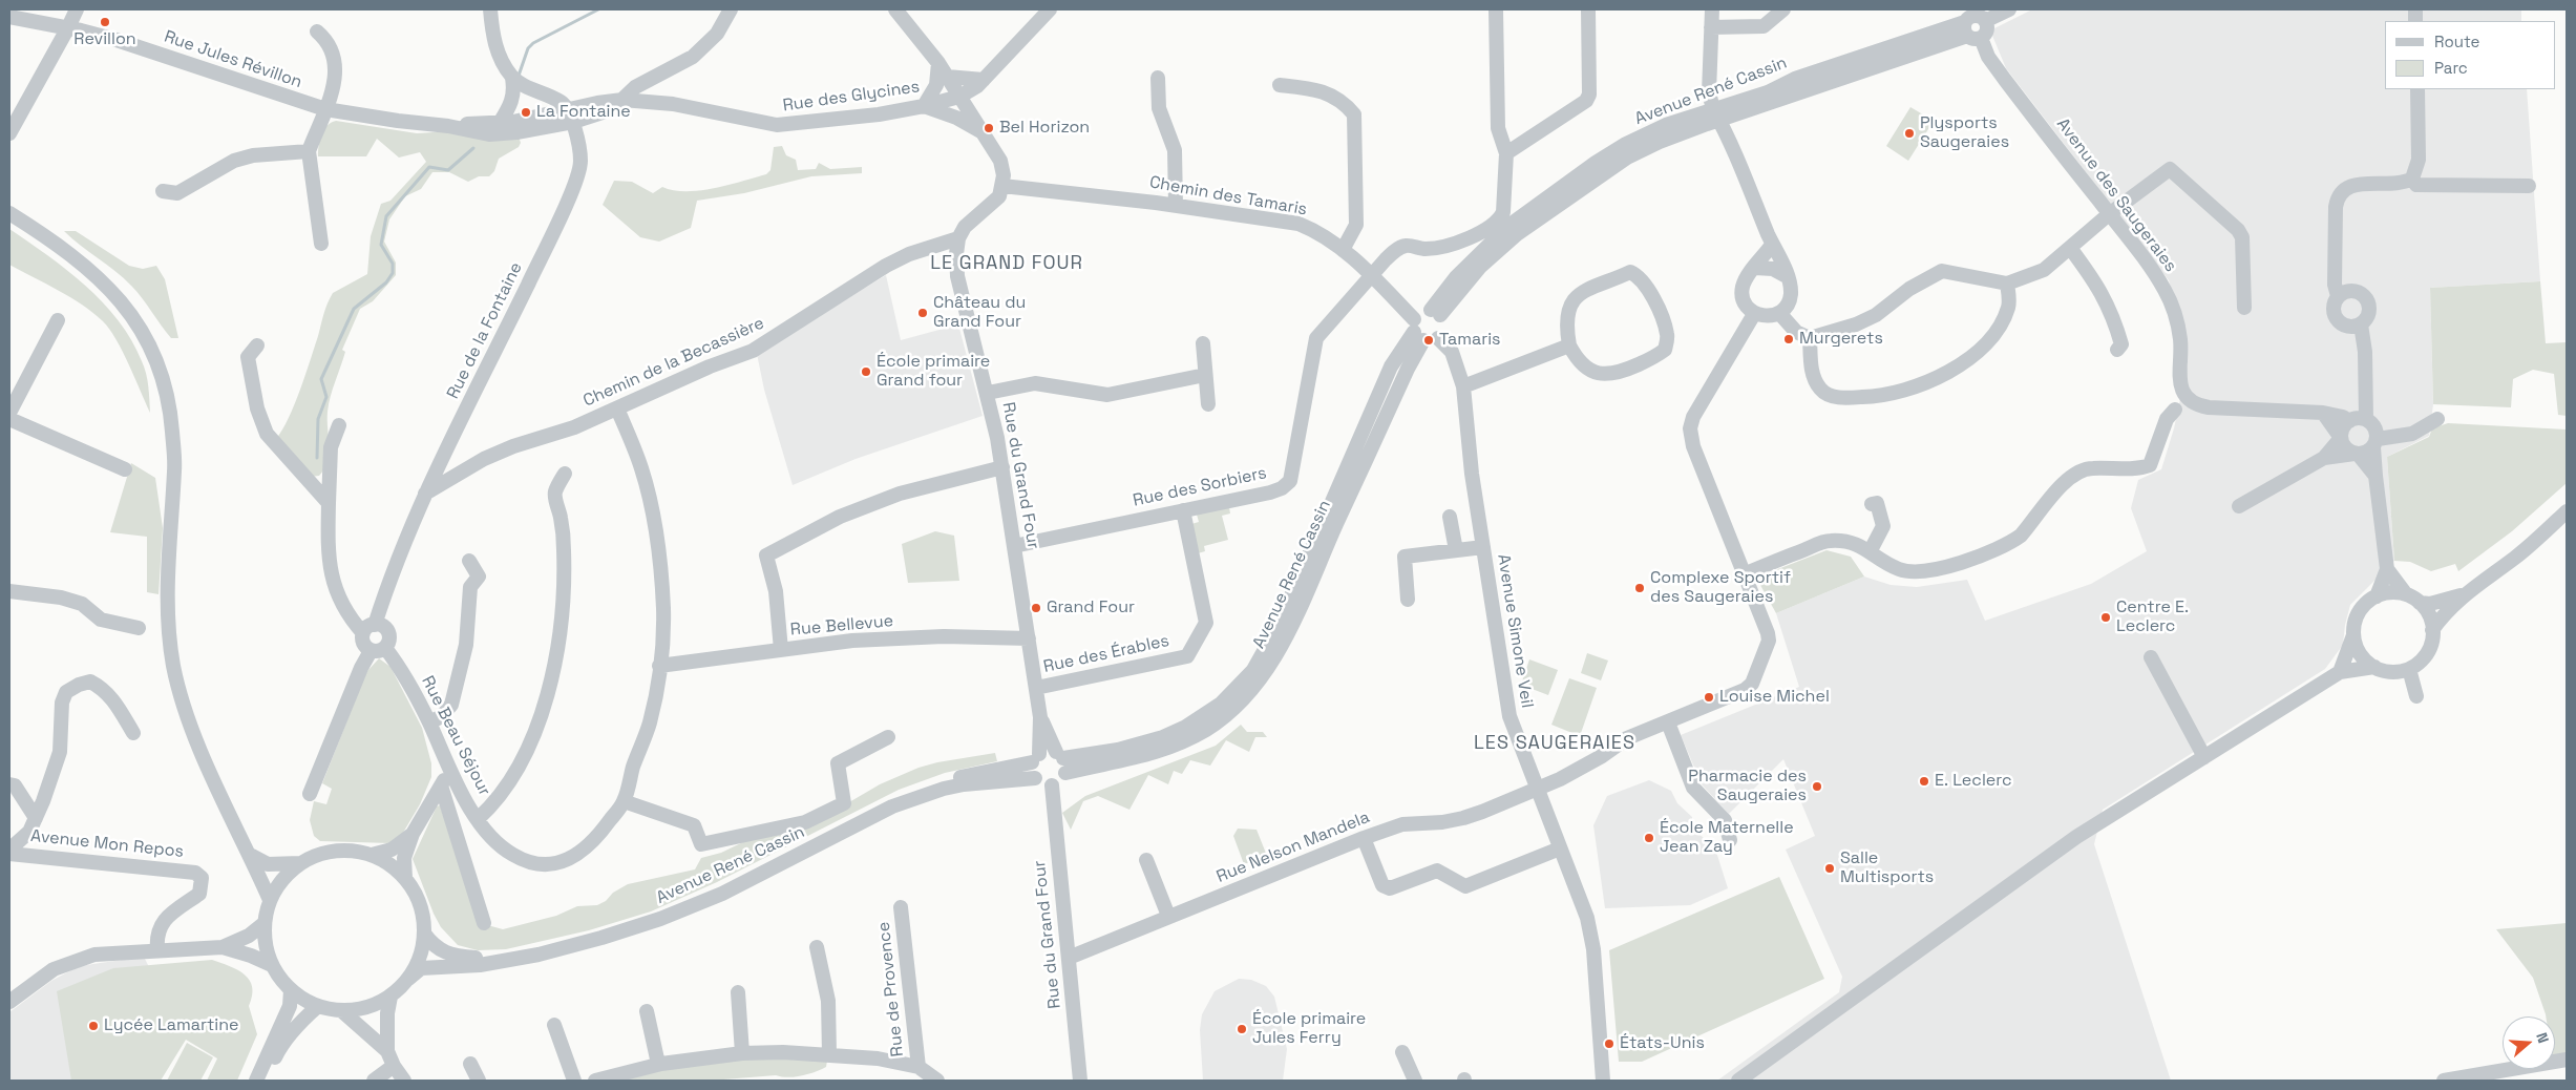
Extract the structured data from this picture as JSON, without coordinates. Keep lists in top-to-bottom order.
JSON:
{
  "streets": {
    "street": [
      "Rue Jules Révillon",
      "Avenue René Cassin",
      "Rue des Glycines",
      "Avenue des Saugeraies",
      "Chemin des Tamaris",
      "Rue de la Fontaine",
      "Chemin de la Becassière",
      "Rue du Grand Four",
      "Rue des Sorbiers",
      "Rue Bellevue",
      "Avenue Simone Veil",
      "Rue des Érables",
      "Rue Beau Séjour",
      "Avenue Mon Repos",
      "Rue Nelson Mandela",
      "Rue de Provence"
    ]
  },
  "crossings": [
    ["Rue Jules Révillon", "Rue des Glycines"],
    ["Rue Jules Révillon", "Rue de la Fontaine"],
    ["Avenue René Cassin", "Avenue des Saugeraies"],
    ["Avenue René Cassin", "Chemin des Tamaris"],
    ["Avenue René Cassin", "Rue du Grand Four"],
    ["Avenue René Cassin", "Avenue Simone Veil"],
    ["Chemin des Tamaris", "Rue des Sorbiers"],
    ["Chemin des Tamaris", "Avenue Simone Veil"],
    ["Rue de la Fontaine", "Chemin de la Becassière"],
    ["Chemin de la Becassière", "Rue du Grand Four"],
    ["Chemin de la Becassière", "Rue Beau Séjour"],
    ["Rue du Grand Four", "Rue des Sorbiers"],
    ["Rue du Grand Four", "Rue Bellevue"],
    ["Rue du Grand Four", "Rue des Érables"],
    ["Rue du Grand Four", "Rue Nelson Mandela"],
    ["Rue des Sorbiers", "Rue des Érables"],
    ["Rue Bellevue", "Rue Beau Séjour"],
    ["Avenue Simone Veil", "Rue Nelson Mandela"]
  ],
  "districts": ["LE GRAND FOUR", "LES SAUGERAIES"],
  "places": [
    "Revillon",
    "La Fontaine",
    "Bel Horizon",
    "Plysports Saugeraies",
    "Château du Grand Four",
    "Murgerets",
    "Tamaris",
    "École primaire Grand four",
    "Complexe Sportif des Saugeraies",
    "Grand Four",
    "Centre E. Leclerc",
    "Louise Michel",
    "E. Leclerc",
    "Pharmacie des Saugeraies",
    "École Maternelle Jean Zay",
    "Salle Multisports",
    "Lycée Lamartine",
    "École primaire Jules Ferry",
    "États-Unis"
  ],
  "legend": ["Route", "Parc"],
  "north": "right"
}
